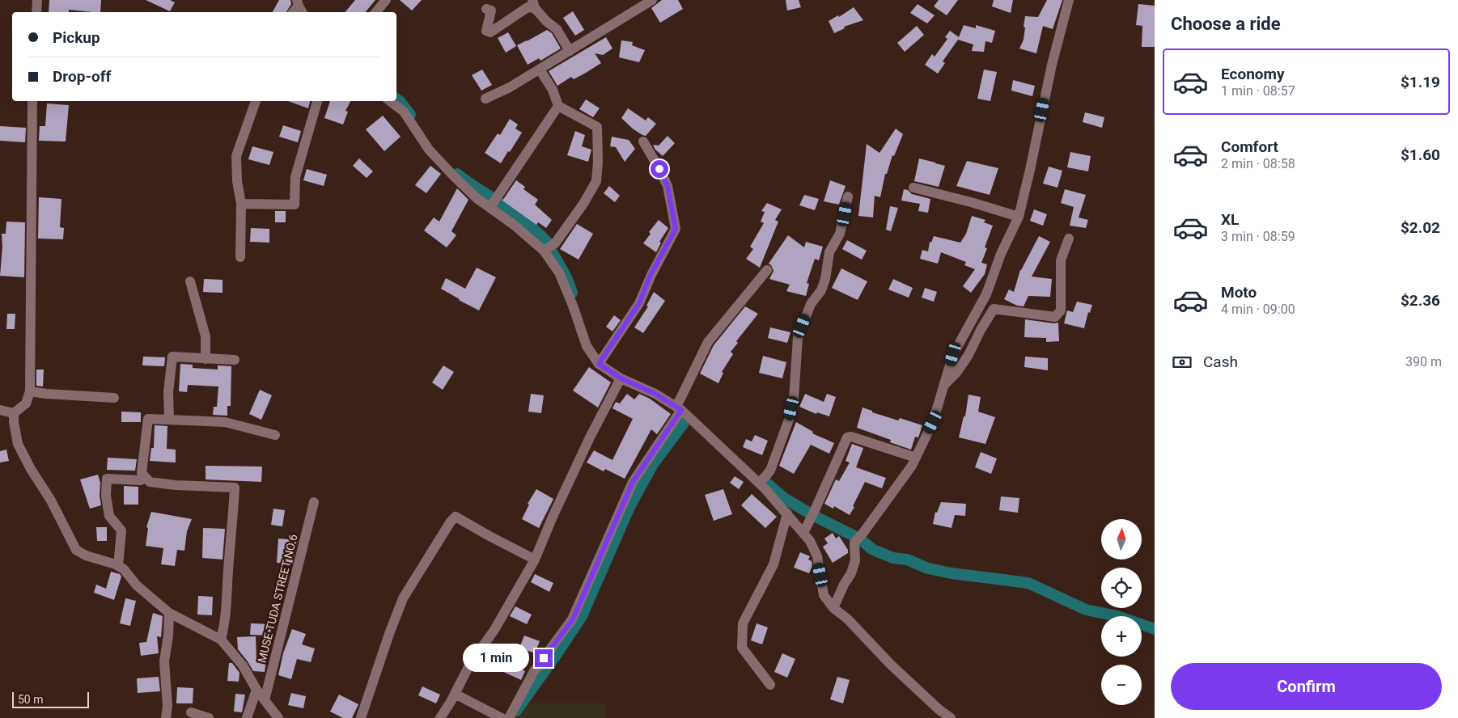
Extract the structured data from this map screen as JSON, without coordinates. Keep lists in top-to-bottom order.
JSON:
{
  "streets": {
    "street": ["MUSE TUDA STREET NO.6"]
  },
  "scale_bar": "50 m",
  "north": "top",
  "page": {
    "heading": "Choose a ride",
    "banner": ["Pickup", "Drop-off"],
    "list": [
      {
        "name": "Economy",
        "note": "1 min · 08:57",
        "value": "$1.19"
      },
      {
        "name": "Comfort",
        "note": "2 min · 08:58",
        "value": "$1.60"
      },
      {
        "name": "XL",
        "note": "3 min · 08:59",
        "value": "$2.02"
      },
      {
        "name": "Moto",
        "note": "4 min · 09:00",
        "value": "$2.36"
      }
    ],
    "pay": ["Cash", "390 m"],
    "map_buttons": ["+", "−"],
    "bubble": "1 min",
    "buttons": "Confirm",
    "scale": "50 m"
  }
}
